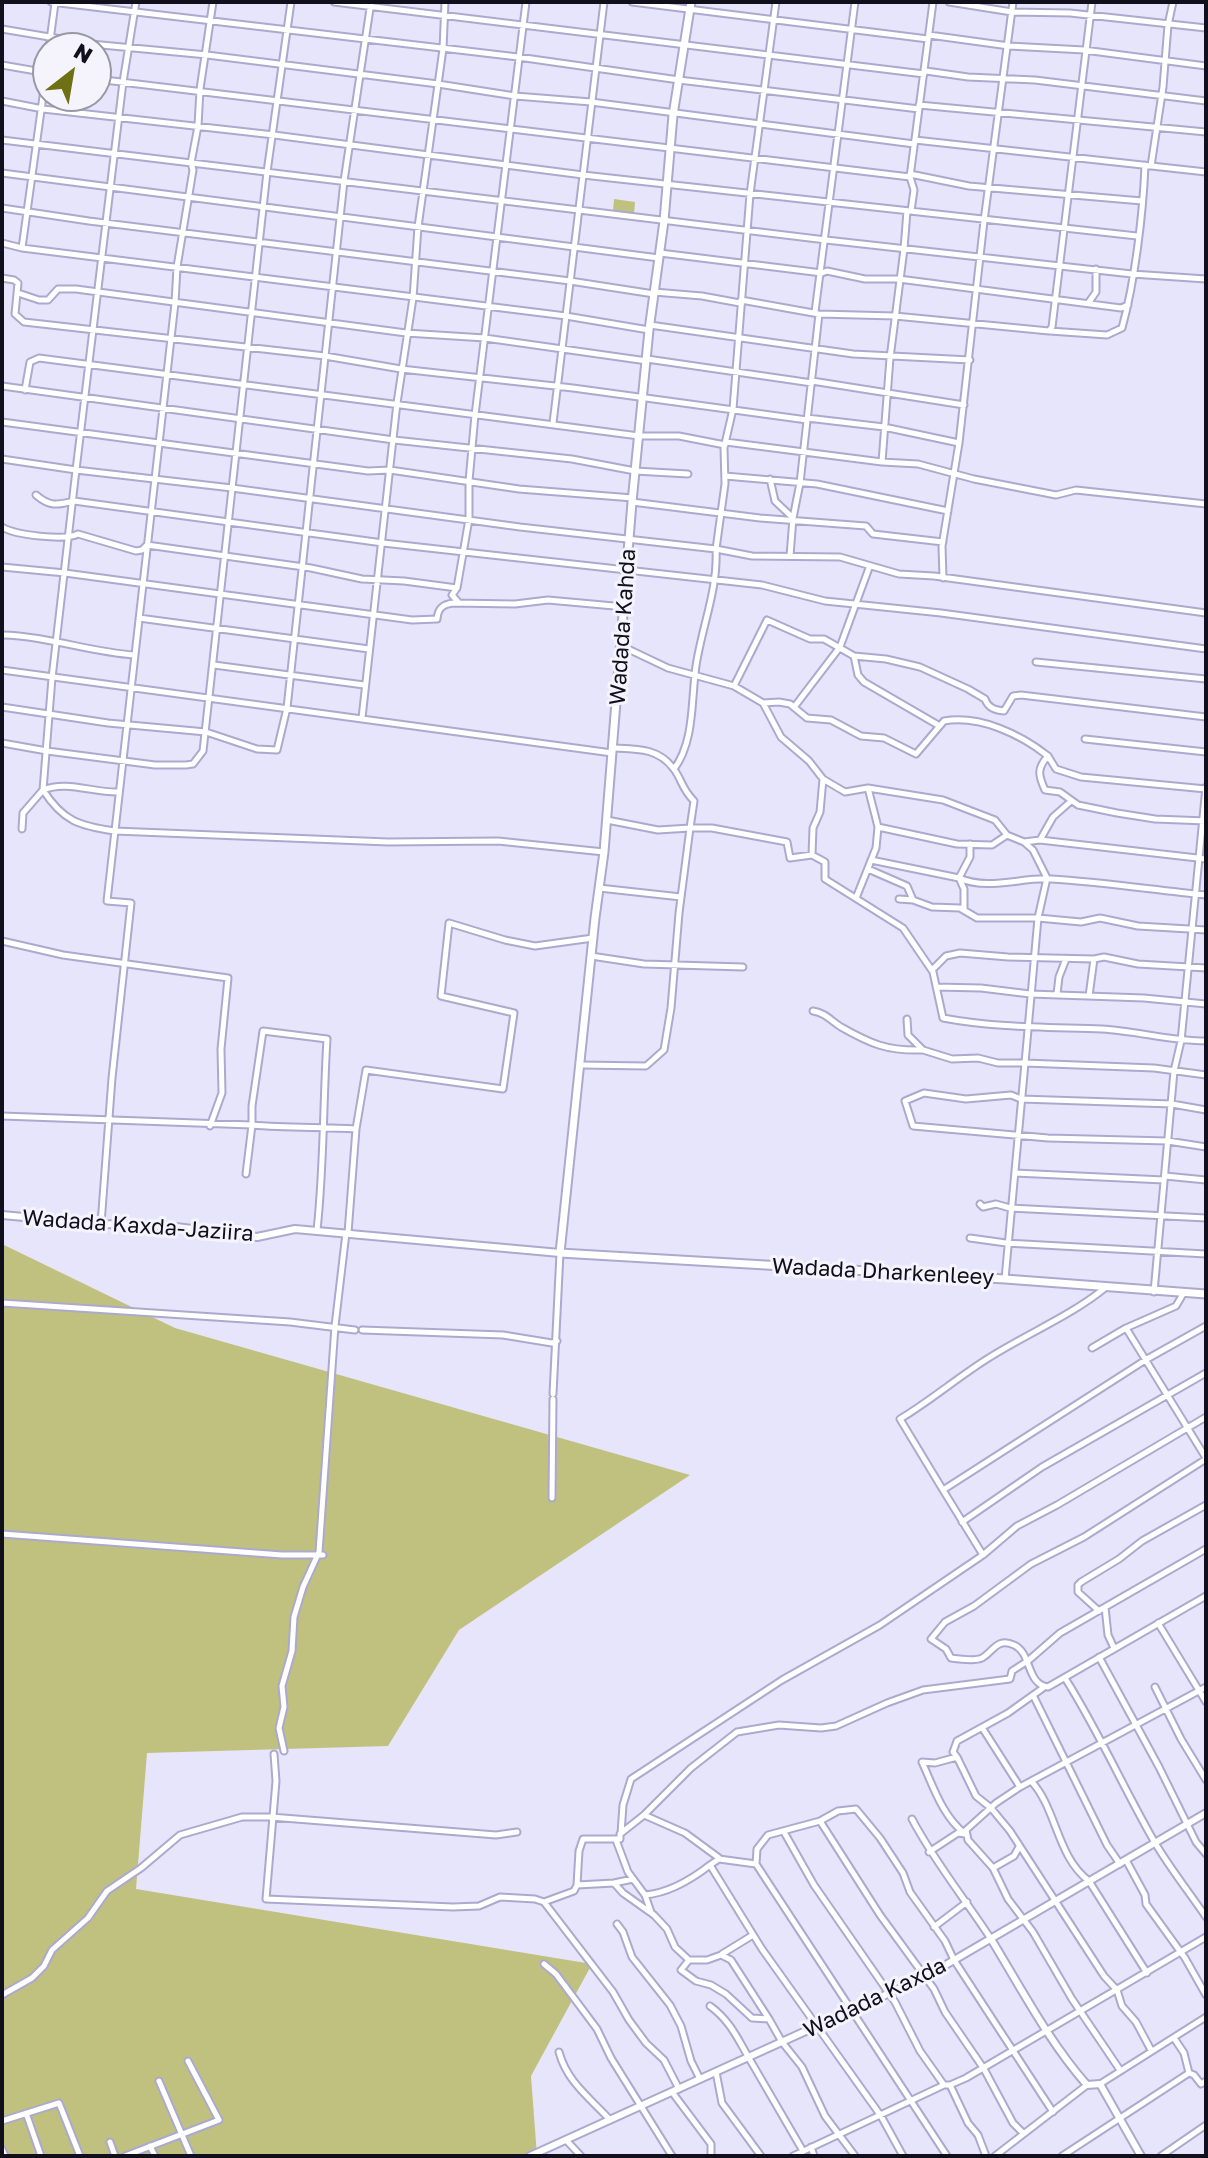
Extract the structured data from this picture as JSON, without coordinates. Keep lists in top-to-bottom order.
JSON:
{
  "streets": {
    "main road": ["Wadada Kahda", "Wadada Dharkenleey"],
    "street": ["Wadada Kaxda-Jaziira", "Wadada Kaxda"]
  },
  "crossings": [
    ["Wadada Kahda", "Wadada Kaxda-Jaziira"],
    ["Wadada Kahda", "Wadada Dharkenleey"],
    ["Wadada Kaxda-Jaziira", "Wadada Dharkenleey"]
  ],
  "north": "top right"
}
